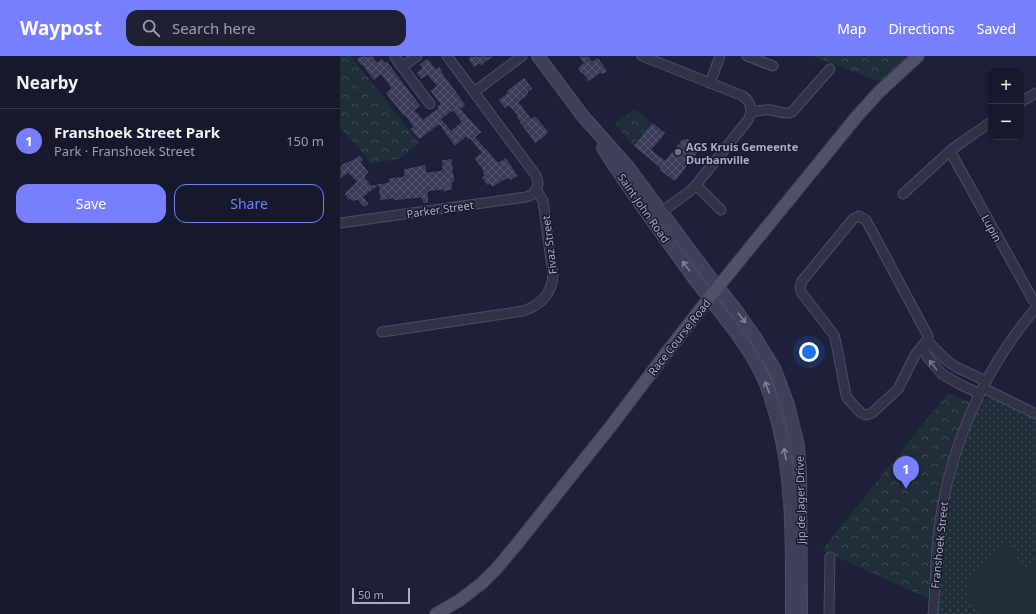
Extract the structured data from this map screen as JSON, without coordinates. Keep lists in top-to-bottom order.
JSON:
{
  "streets": {
    "main road": ["Saint John Road", "Race Course Road", "Jip de Jager Drive"],
    "street": [
      "Parker Street",
      "Lupin",
      "Fivaz Street",
      "Franshoek Street"
    ]
  },
  "crossings": [
    ["Saint John Road", "Race Course Road"],
    ["Saint John Road", "Jip de Jager Drive"],
    ["Parker Street", "Fivaz Street"],
    ["Race Course Road", "Jip de Jager Drive"]
  ],
  "places": ["AGS Kruis Gemeente Durbanville"],
  "scale_bar": "50 m",
  "page": {
    "header": "Waypost",
    "search": "Search here",
    "nav": ["Map", "Directions", "Saved"],
    "heading": "Nearby",
    "map_buttons": ["+", "−"],
    "list": [
      {
        "mark": "1",
        "name": "Franshoek Street Park",
        "note": "Park · Franshoek Street",
        "value": "150 m"
      }
    ],
    "buttons": ["Save", "Share"],
    "pins": "1",
    "scale": "50 m"
  }
}
